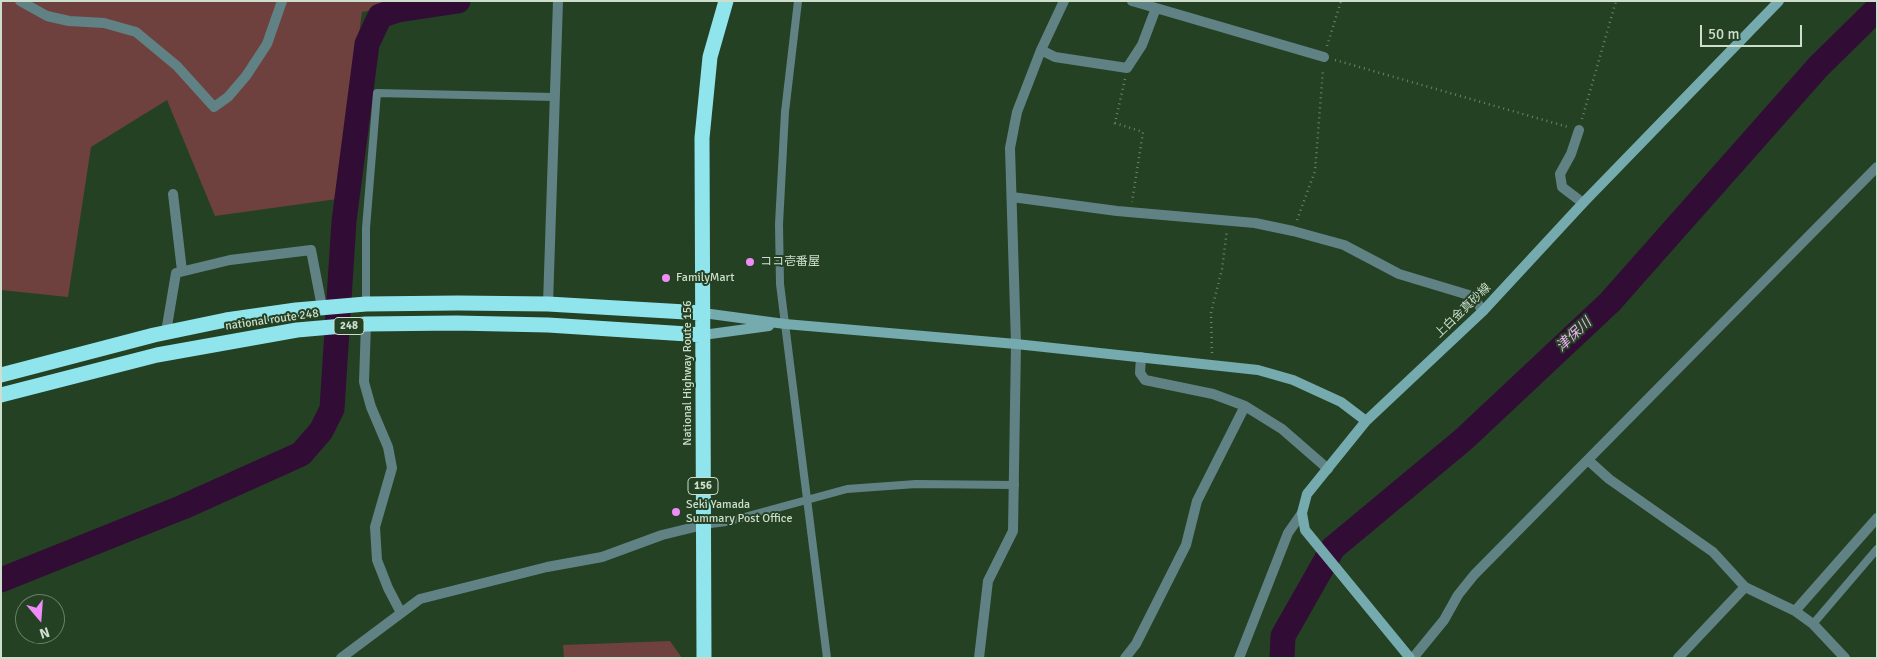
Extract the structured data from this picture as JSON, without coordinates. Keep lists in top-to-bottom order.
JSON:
{
  "streets": {
    "highway": [
      "national route 248",
      "248",
      "National Highway Route 156",
      "156"
    ],
    "main road": ["上白金真砂線"]
  },
  "crossings": [
    ["national route 248", "National Highway Route 156"]
  ],
  "water": ["津保川"],
  "places": ["ココ壱番屋", "FamilyMart", "Seki Yamada Summary Post Office"],
  "scale_bar": "50 m",
  "north": "bottom"
}
